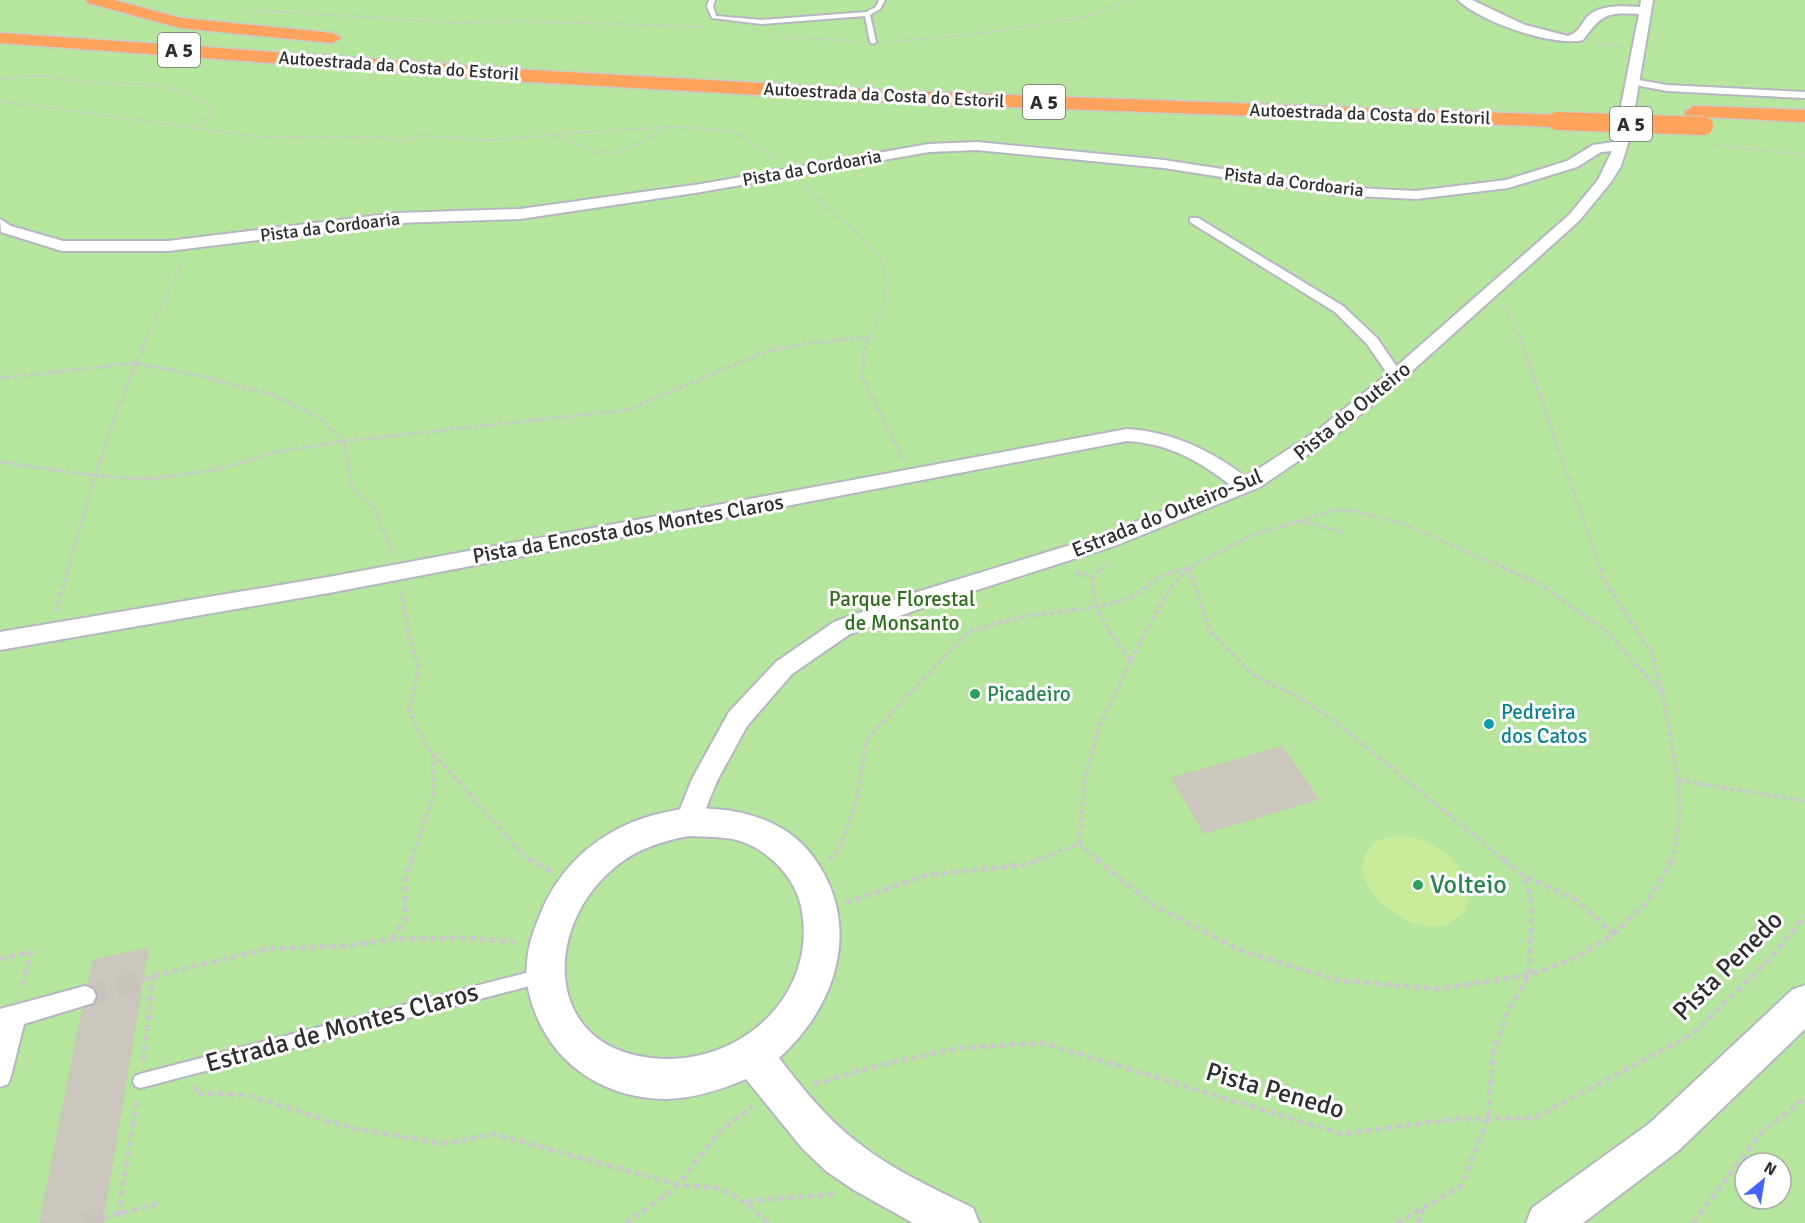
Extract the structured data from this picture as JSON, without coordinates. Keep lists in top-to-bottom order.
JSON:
{
  "streets": {
    "highway": ["A 5", "Autoestrada da Costa do Estoril"],
    "street": ["Pista da Cordoaria", "Estrada do Outeiro-Sul", "Pista da Encosta dos Montes Claros"],
    "lane": ["Estrada de Montes Claros"],
    "path": ["Pista Penedo"]
  },
  "crossings": [
    ["Pista da Cordoaria", "Estrada do Outeiro-Sul"],
    ["Estrada do Outeiro-Sul", "Pista da Encosta dos Montes Claros"]
  ],
  "parks": ["Parque Florestal de Monsanto"],
  "places": ["Picadeiro", "Pedreira dos Catos", "Volteio"],
  "north": "top right"
}
